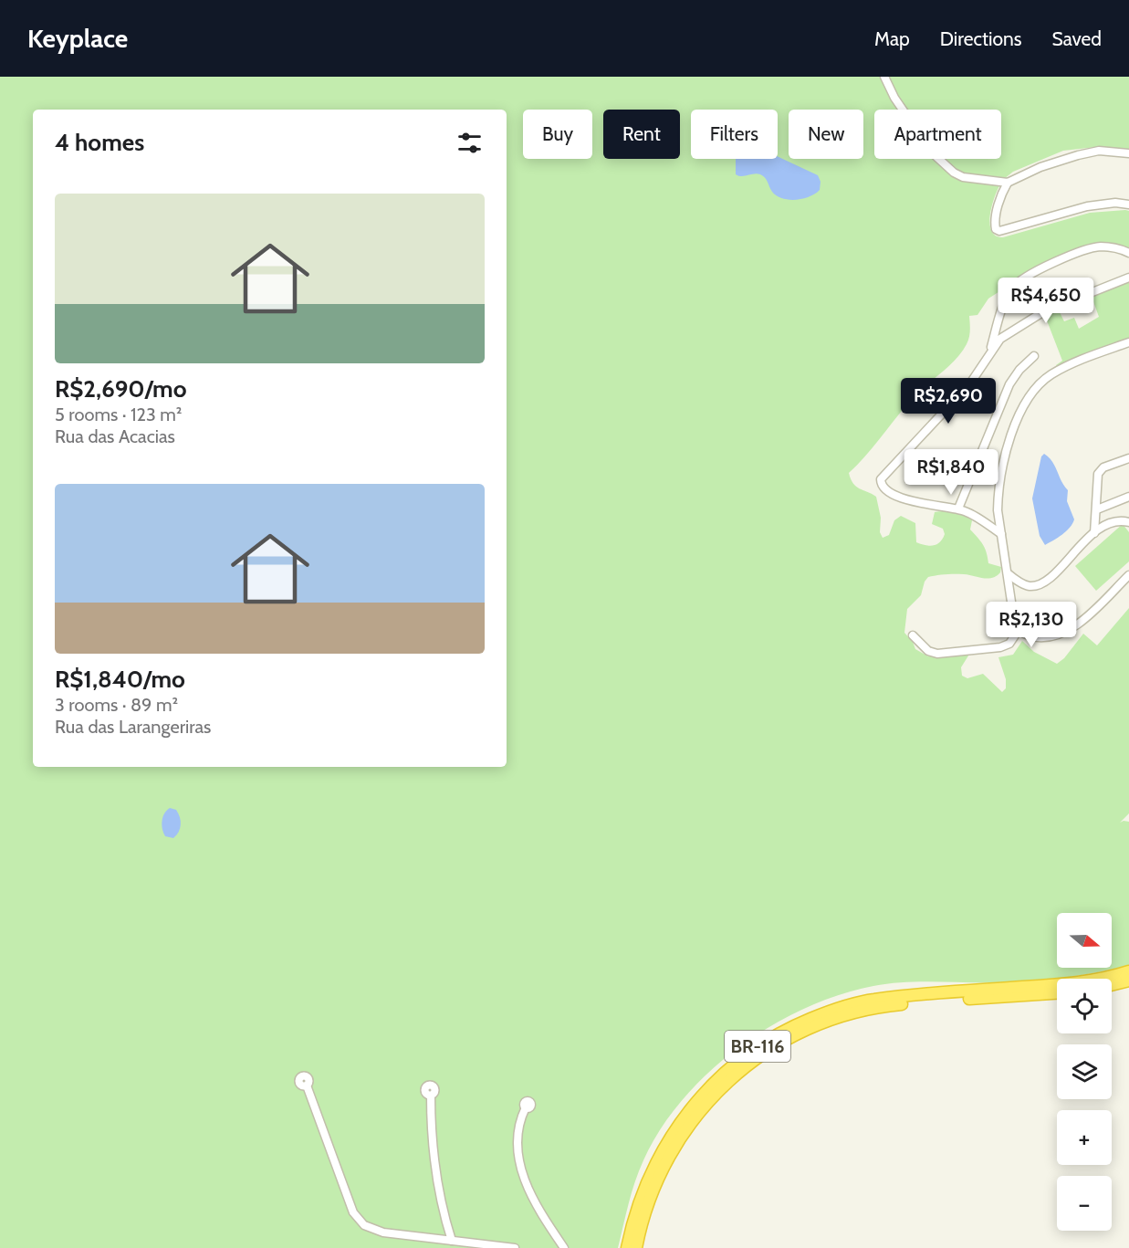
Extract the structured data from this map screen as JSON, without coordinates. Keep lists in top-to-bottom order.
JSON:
{
  "streets": {
    "highway": ["BR-116"]
  },
  "north": "right",
  "page": {
    "header": "Keyplace",
    "nav": ["Map", "Directions", "Saved"],
    "chip": [
      "Buy",
      "Rent",
      "Filters",
      "New",
      "Apartment"
    ],
    "heading": "4 homes",
    "list": [
      {
        "name": "R$2,690/mo",
        "note": "5 rooms · 123 m² · Rua das Acacias"
      },
      {
        "name": "R$1,840/mo",
        "note": "3 rooms · 89 m² · Rua das Larangeriras"
      }
    ],
    "price": [
      "R$4,650",
      "R$2,690",
      "R$1,840",
      "R$2,130"
    ],
    "map_buttons": ["+", "−"]
  }
}
